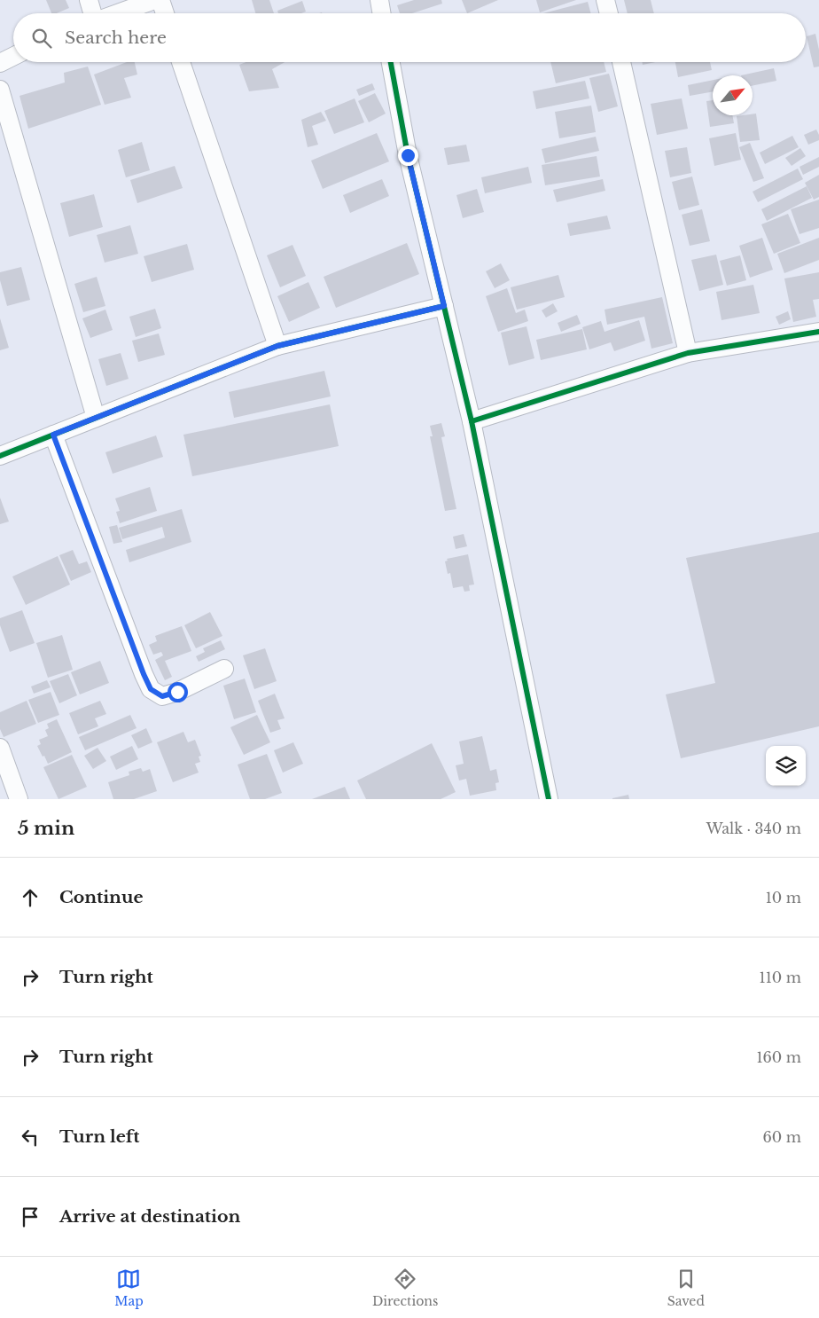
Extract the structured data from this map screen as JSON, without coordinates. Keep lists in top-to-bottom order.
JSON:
{
  "north": "top right",
  "page": {
    "search": "Search here",
    "heading": ["5 min", "Walk · 340 m"],
    "list": [
      ["Continue", "10 m"],
      ["Turn right", "110 m"],
      ["Turn right", "160 m"],
      ["Turn left", "60 m"],
      "Arrive at destination"
    ],
    "nav": ["Map", "Directions", "Saved"]
  }
}
